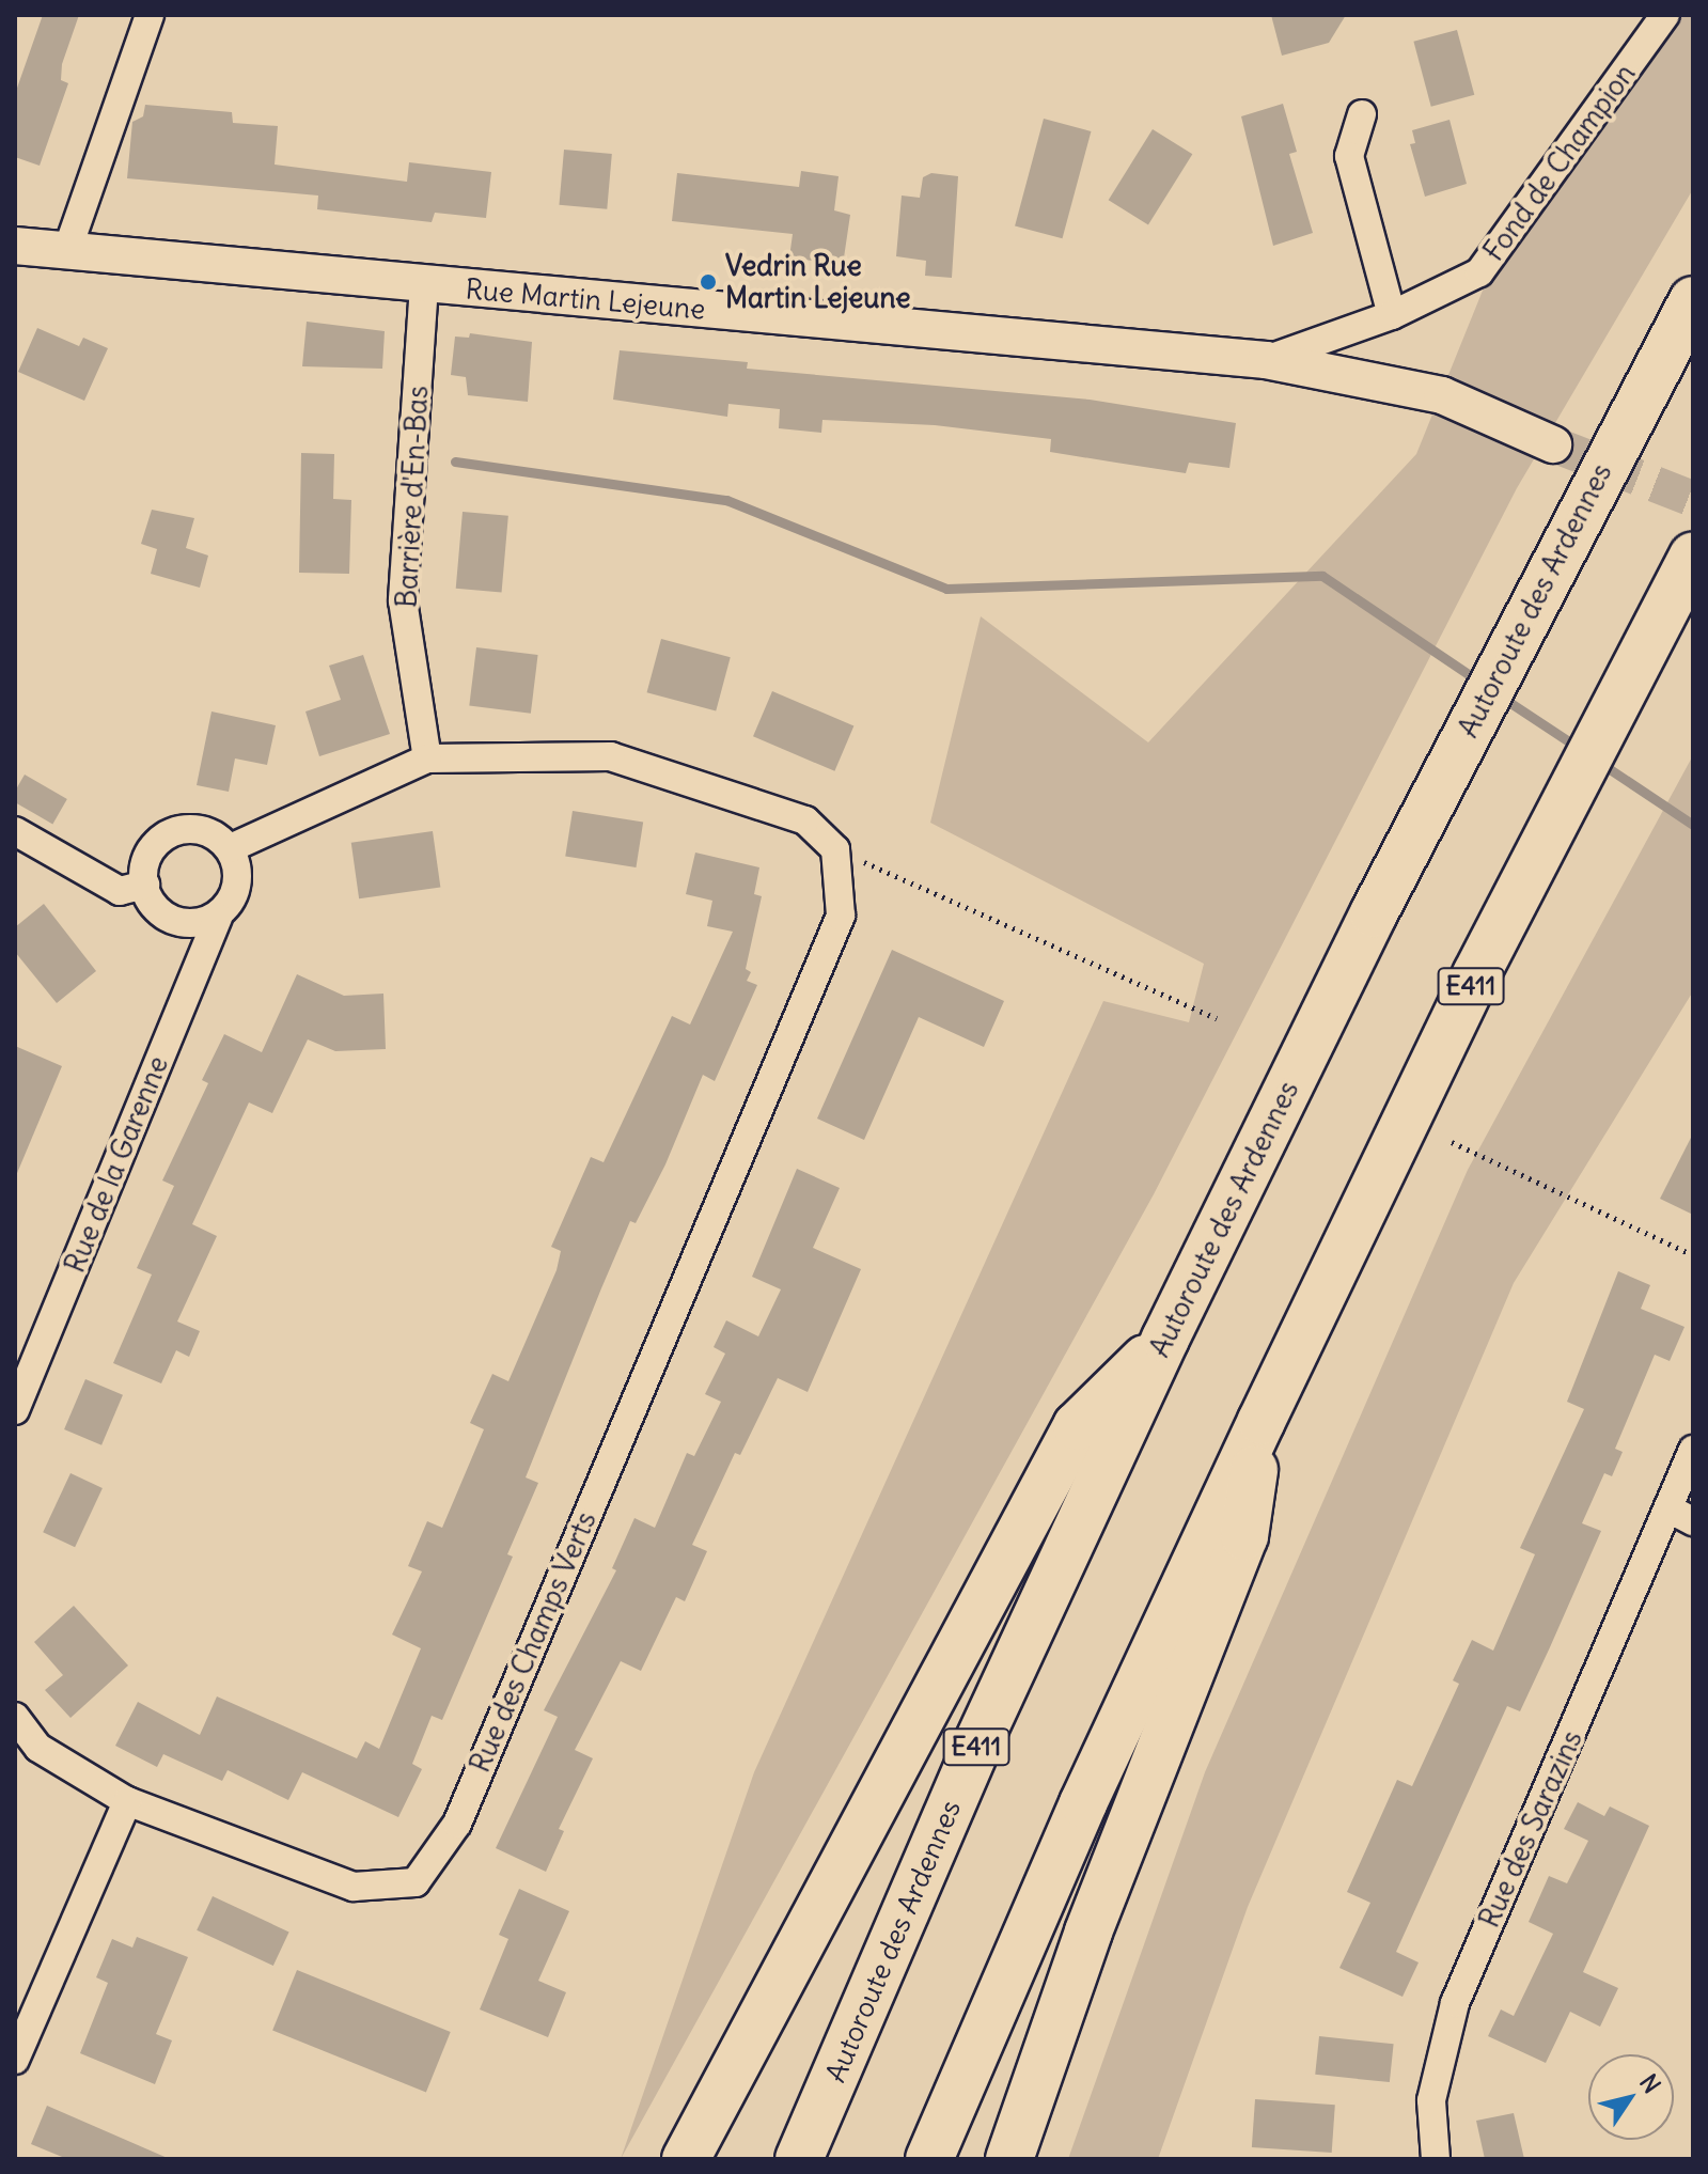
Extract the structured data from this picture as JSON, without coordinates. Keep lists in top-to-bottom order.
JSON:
{
  "streets": {
    "highway": ["Autoroute des Ardennes", "E411"],
    "street": [
      "Fond de Champion",
      "Rue Martin Lejeune",
      "Barrière d'En-Bas",
      "Rue de la Garenne",
      "Rue des Champs Verts",
      "Rue des Sarazins"
    ]
  },
  "crossings": [
    ["Fond de Champion", "Rue Martin Lejeune"],
    ["Rue Martin Lejeune", "Barrière d'En-Bas"]
  ],
  "places": ["Vedrin Rue Martin Lejeune"],
  "north": "top right"
}
